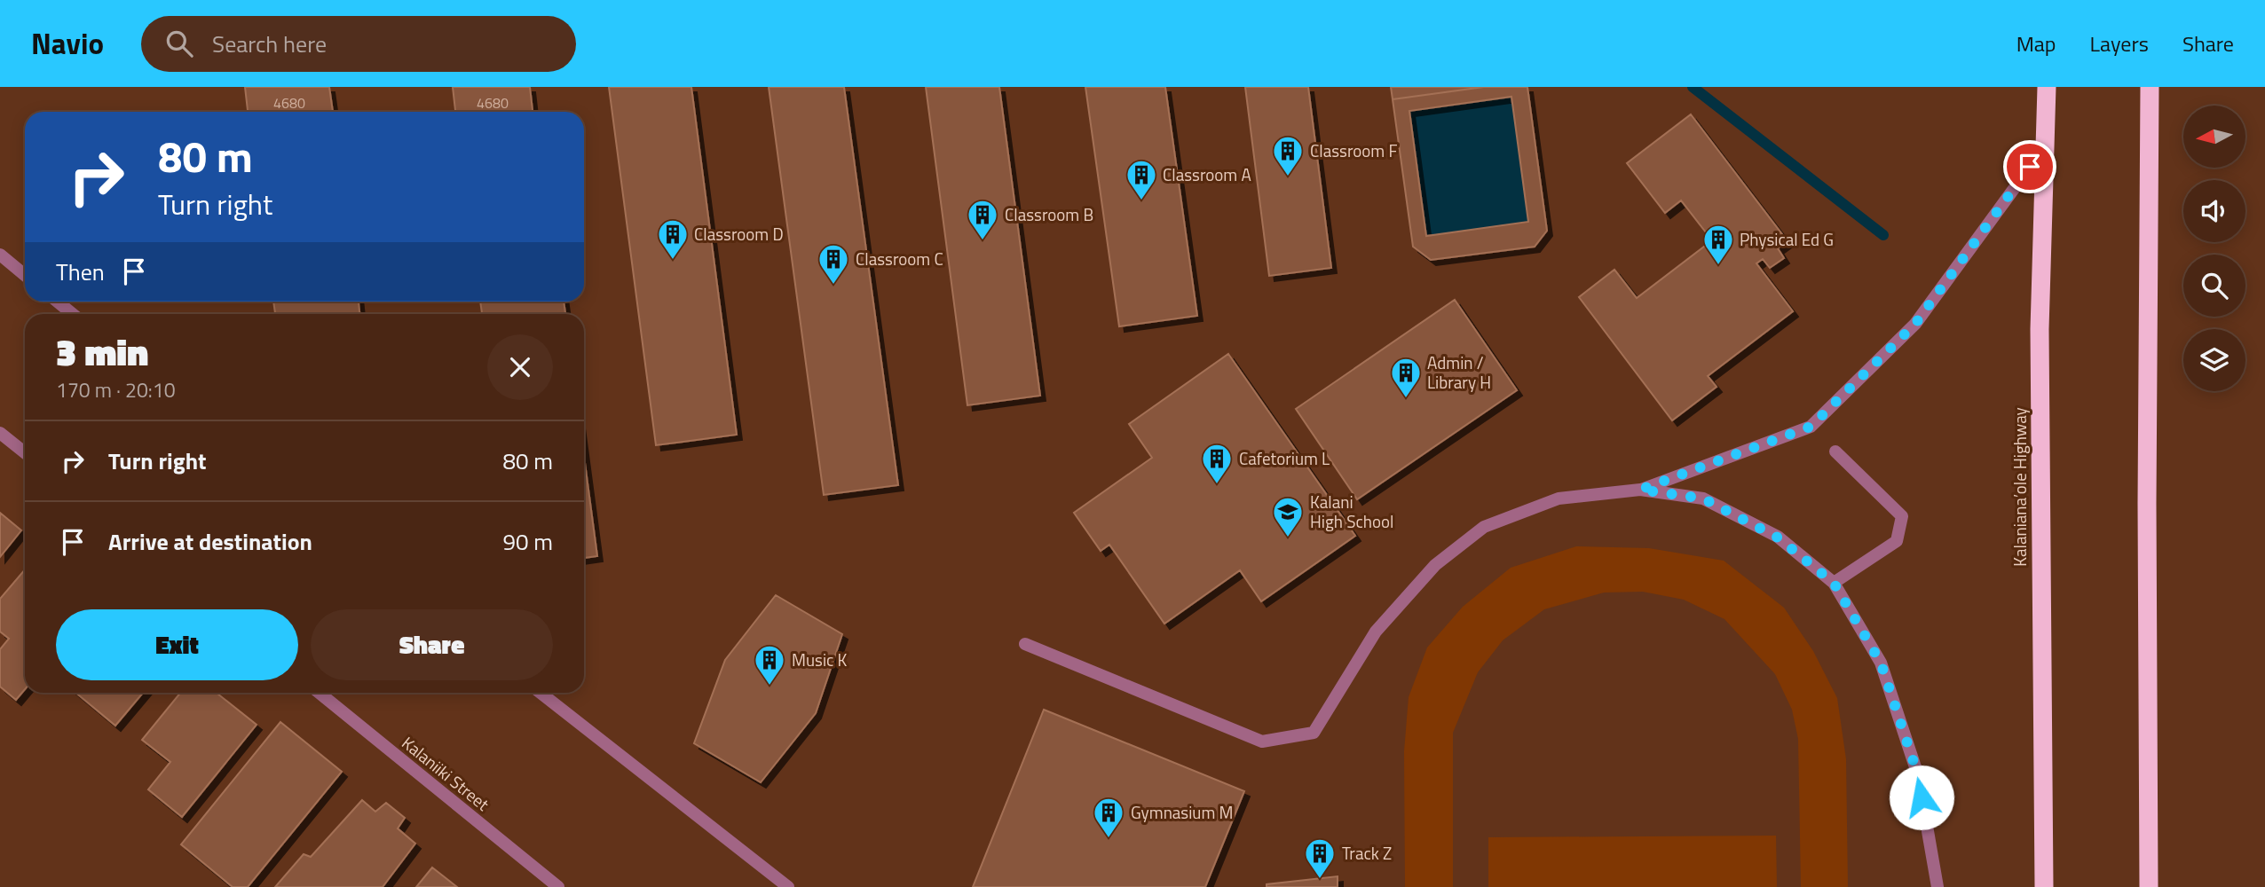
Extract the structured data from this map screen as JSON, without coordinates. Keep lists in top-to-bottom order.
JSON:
{
  "streets": {
    "highway": ["Kalaniana’ole Highway"],
    "street": ["Kalaniiki Street"]
  },
  "places": {
    "building": [
      "Classroom F",
      "Classroom A",
      "Classroom B",
      "Classroom D",
      "Physical Ed G",
      "Classroom C",
      "Admin / Library H",
      "Cafetorium L",
      "Music K",
      "Gymnasium M",
      "Track Z"
    ],
    "school or university": ["Kalani High School"]
  },
  "house_numbers": ["4680", "4680"],
  "north": "left",
  "page": {
    "header": "Navio",
    "search": "Search here",
    "nav": ["Map", "Layers", "Share"],
    "turn": ["80 m", "Turn right"],
    "then": "Then",
    "heading": ["3 min", "170 m · 20:10"],
    "list": [
      {
        "name": "Turn right",
        "value": "80 m"
      },
      {
        "name": "Arrive at destination",
        "value": "90 m"
      }
    ],
    "buttons": ["Exit", "Share"]
  }
}
